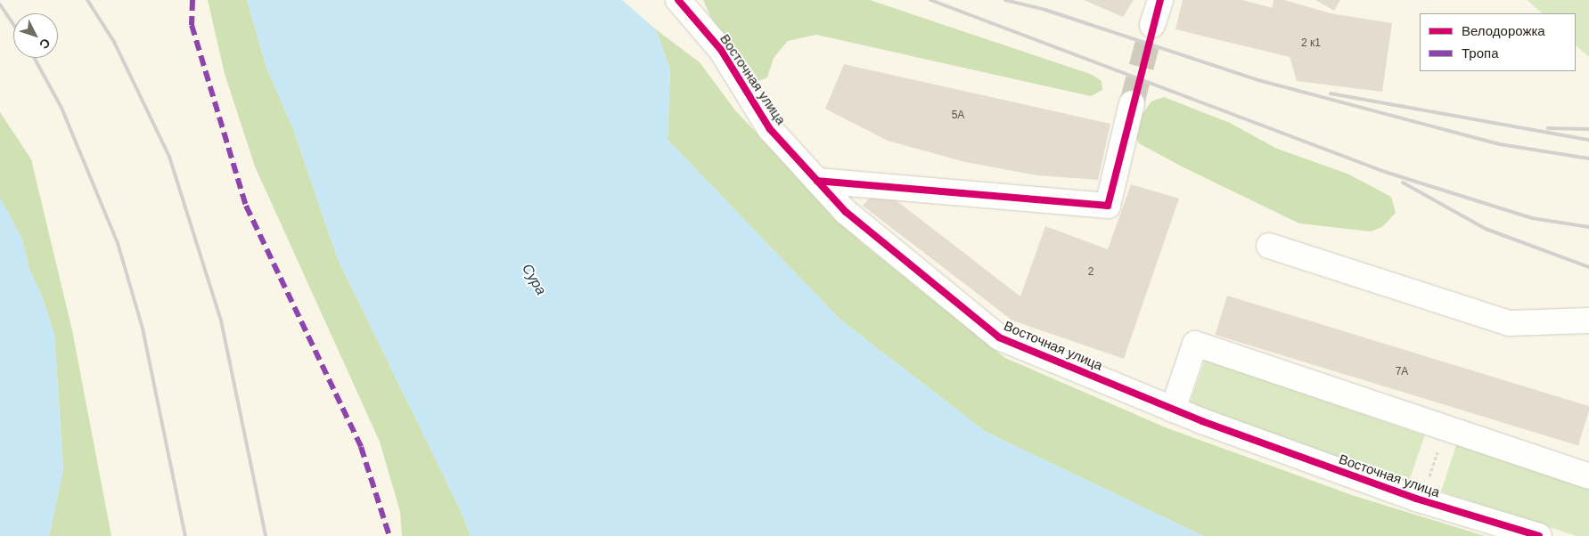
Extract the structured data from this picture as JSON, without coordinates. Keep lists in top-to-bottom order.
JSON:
{
  "streets": {
    "street": ["Восточная улица"]
  },
  "water": ["Сура"],
  "house_numbers": [
    "2 к1",
    "5А",
    "2",
    "7А"
  ],
  "legend": ["Велодорожка", "Тропа"],
  "north": "bottom right"
}
